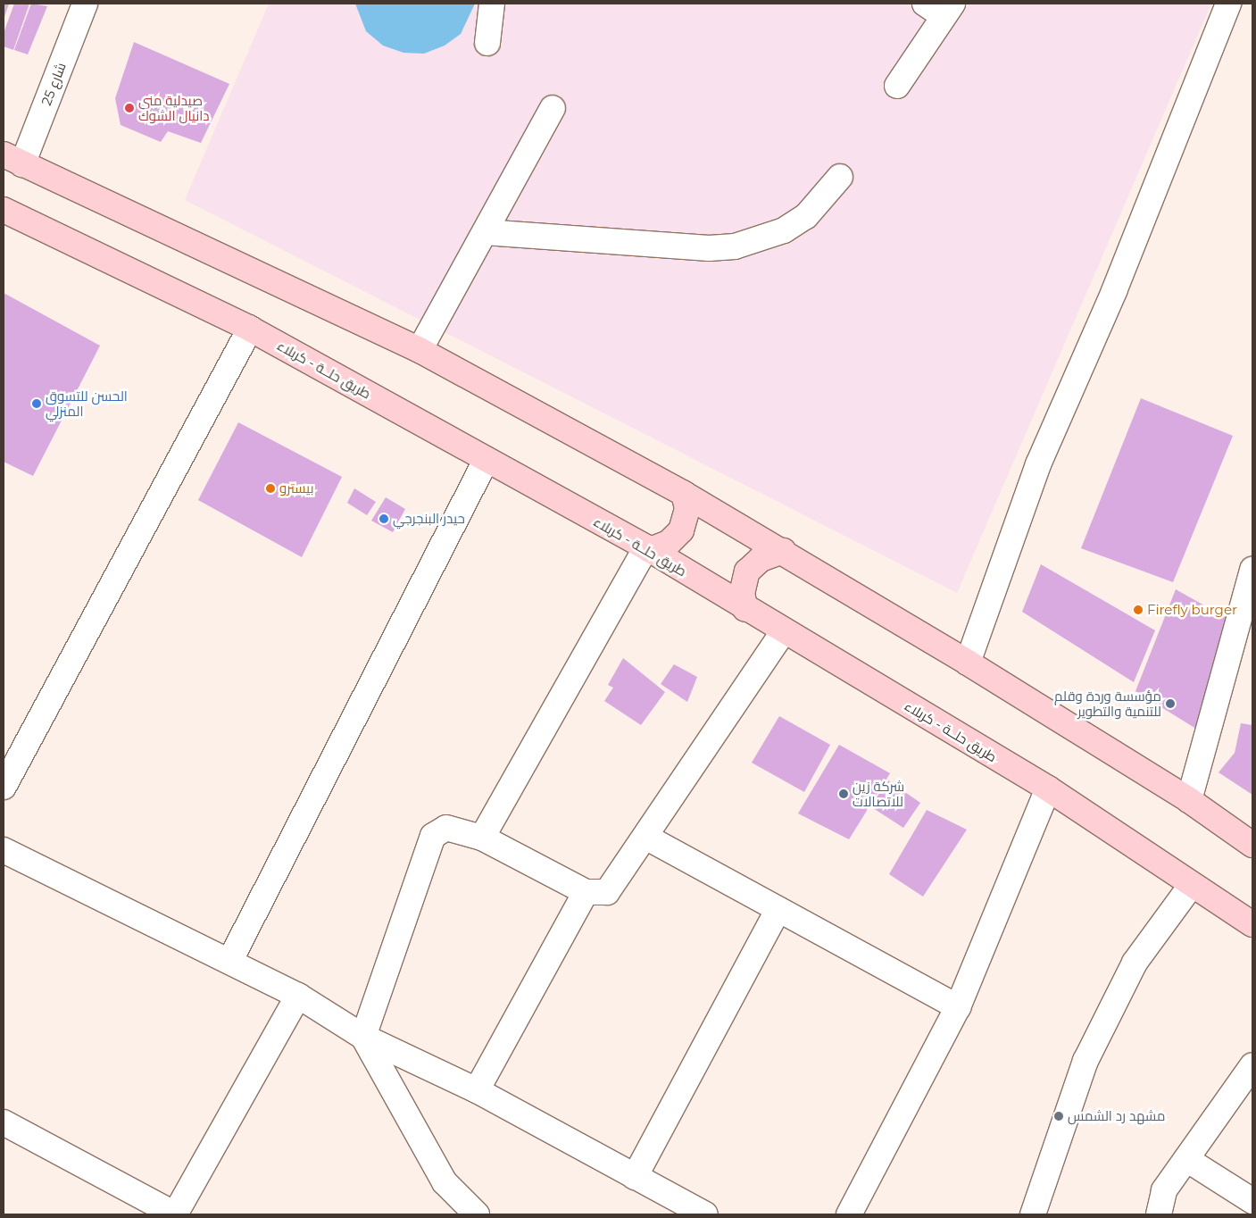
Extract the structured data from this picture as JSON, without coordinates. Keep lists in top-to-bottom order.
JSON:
{
  "streets": {
    "main road": ["طريق حلــة - كربلاء"],
    "street": ["شارع 25"]
  },
  "places": [
    "صيدلية منى دانيال الشوك",
    "الحسن للتسوق المنزلي",
    "بيسترو",
    "حيدر البنجرجي",
    "Firefly burger",
    "مؤسسة وردة وقلم للتنمية والتطوير",
    "شركة زين للاتصالات",
    "مشهد رد الشمس"
  ]
}
